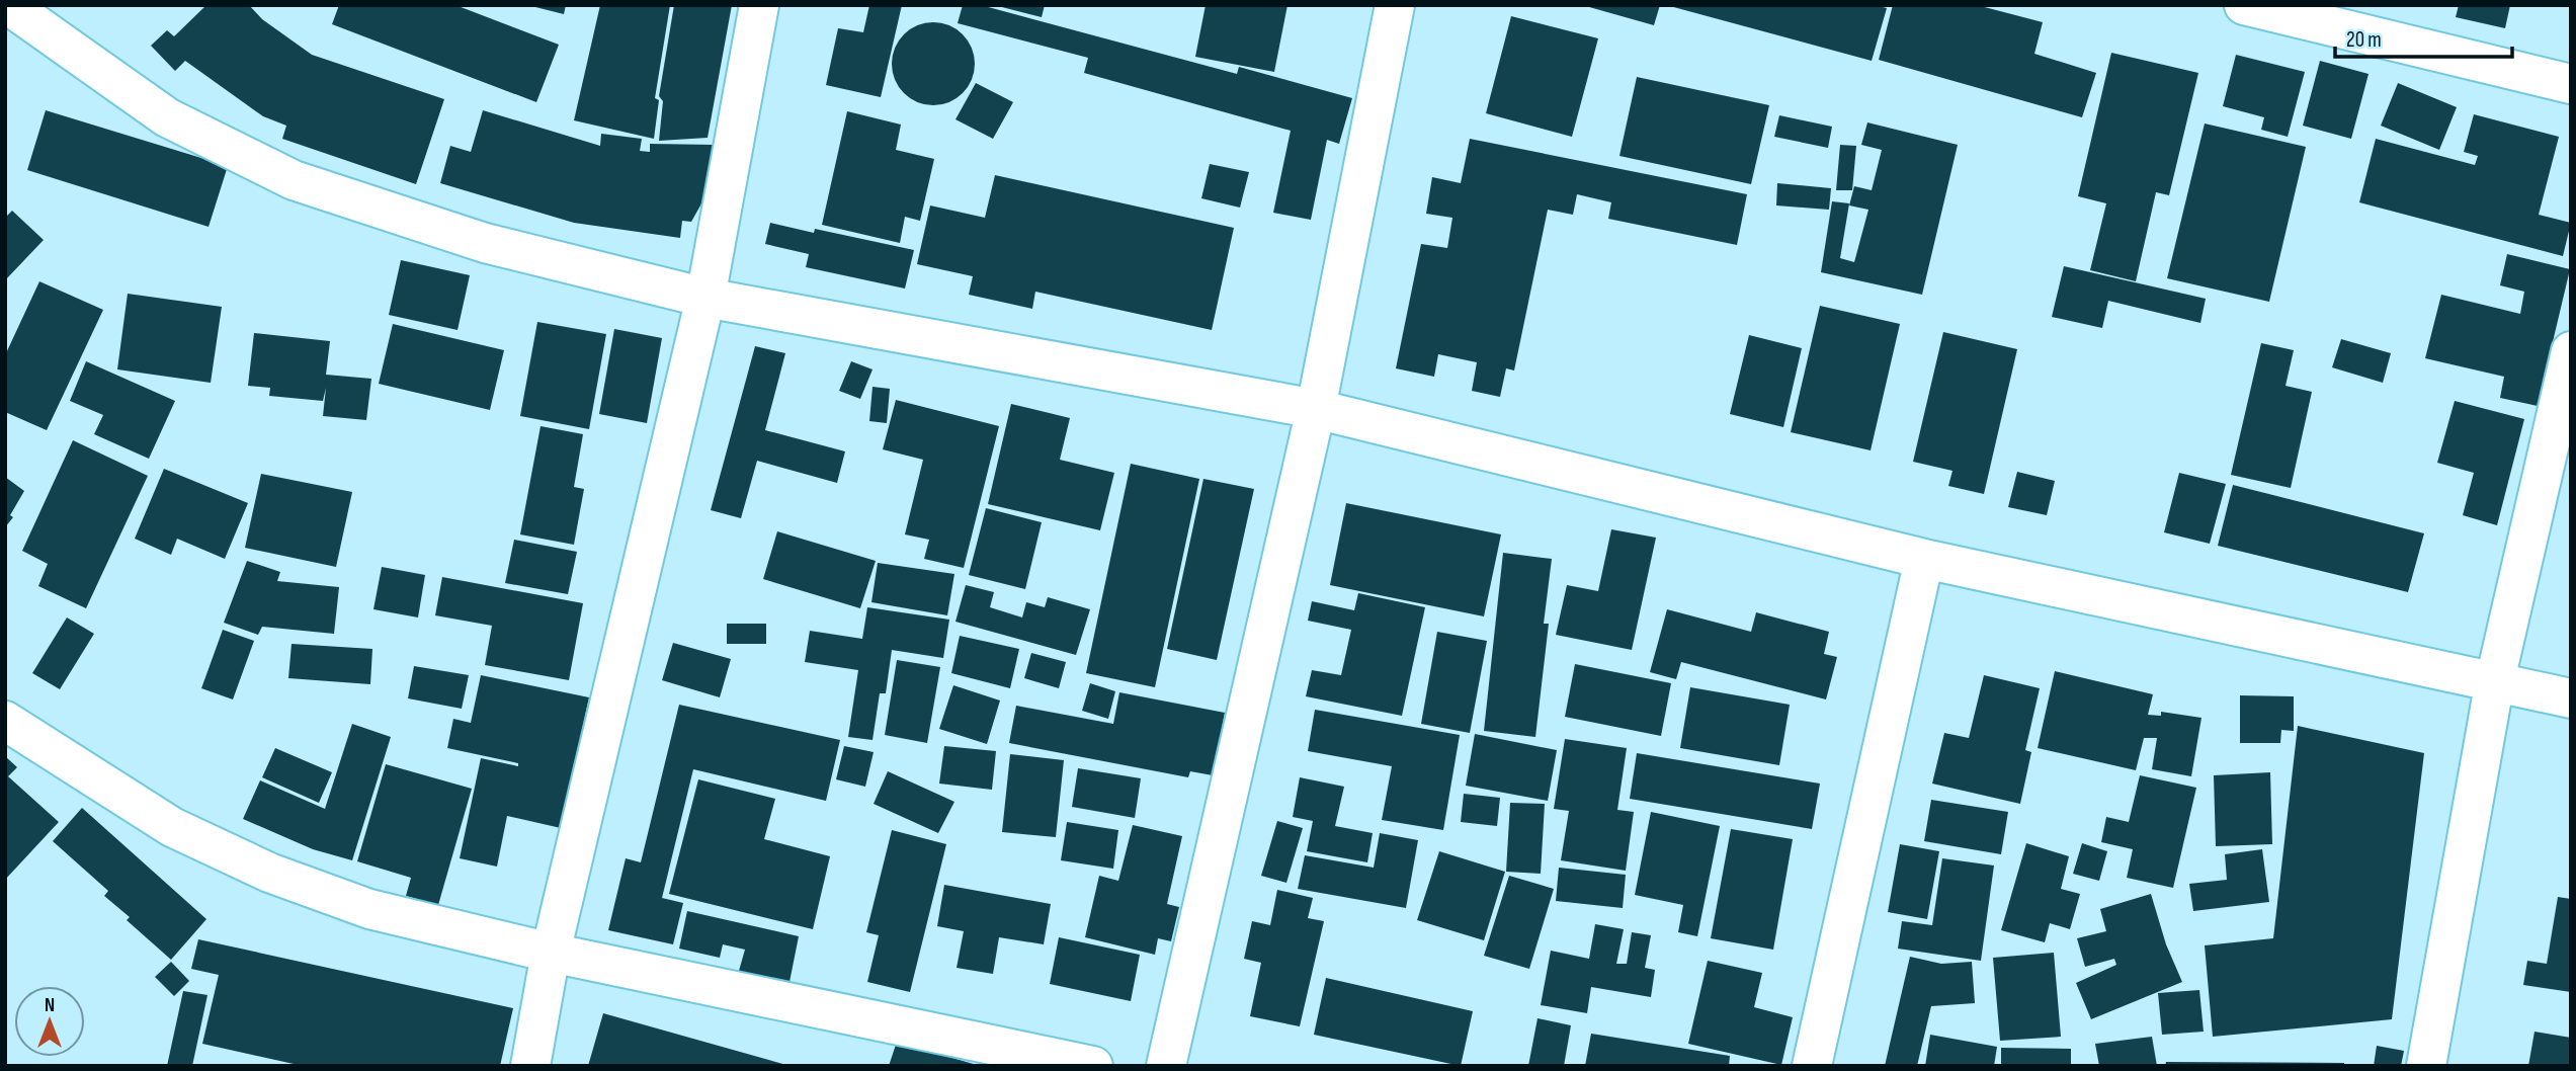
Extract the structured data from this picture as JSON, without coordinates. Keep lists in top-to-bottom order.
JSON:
{
  "scale_bar": "20 m",
  "north": "top"
}
